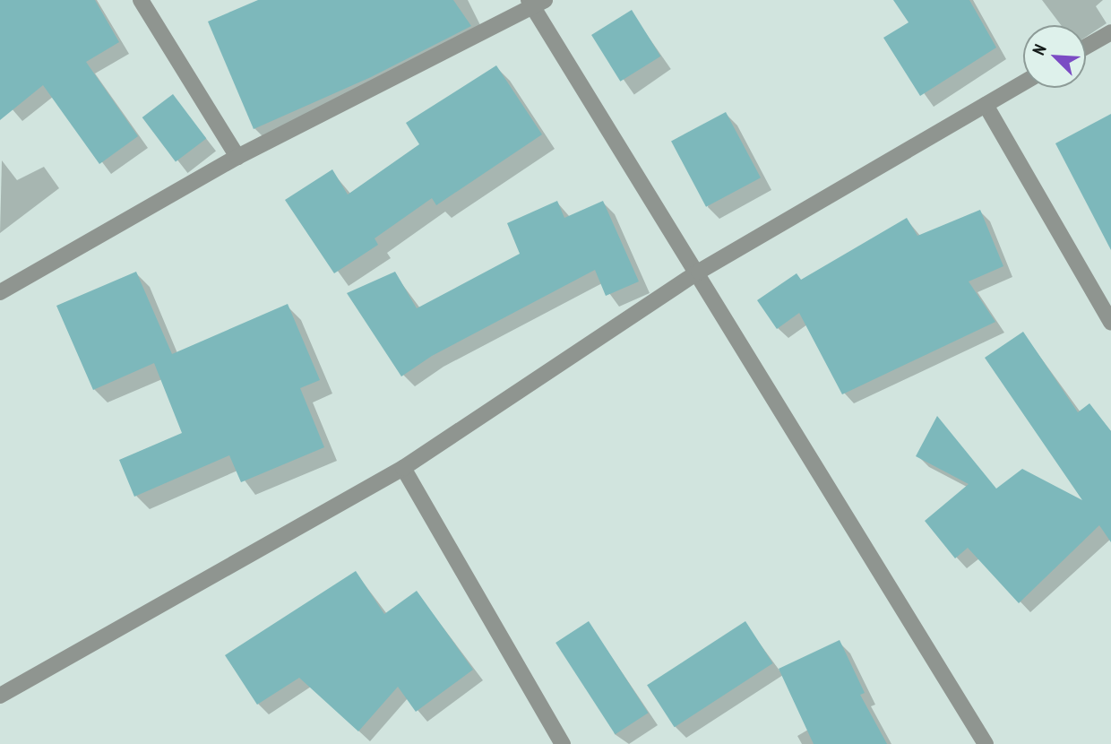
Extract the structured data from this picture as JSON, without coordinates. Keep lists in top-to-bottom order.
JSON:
{
  "north": "top left"
}
